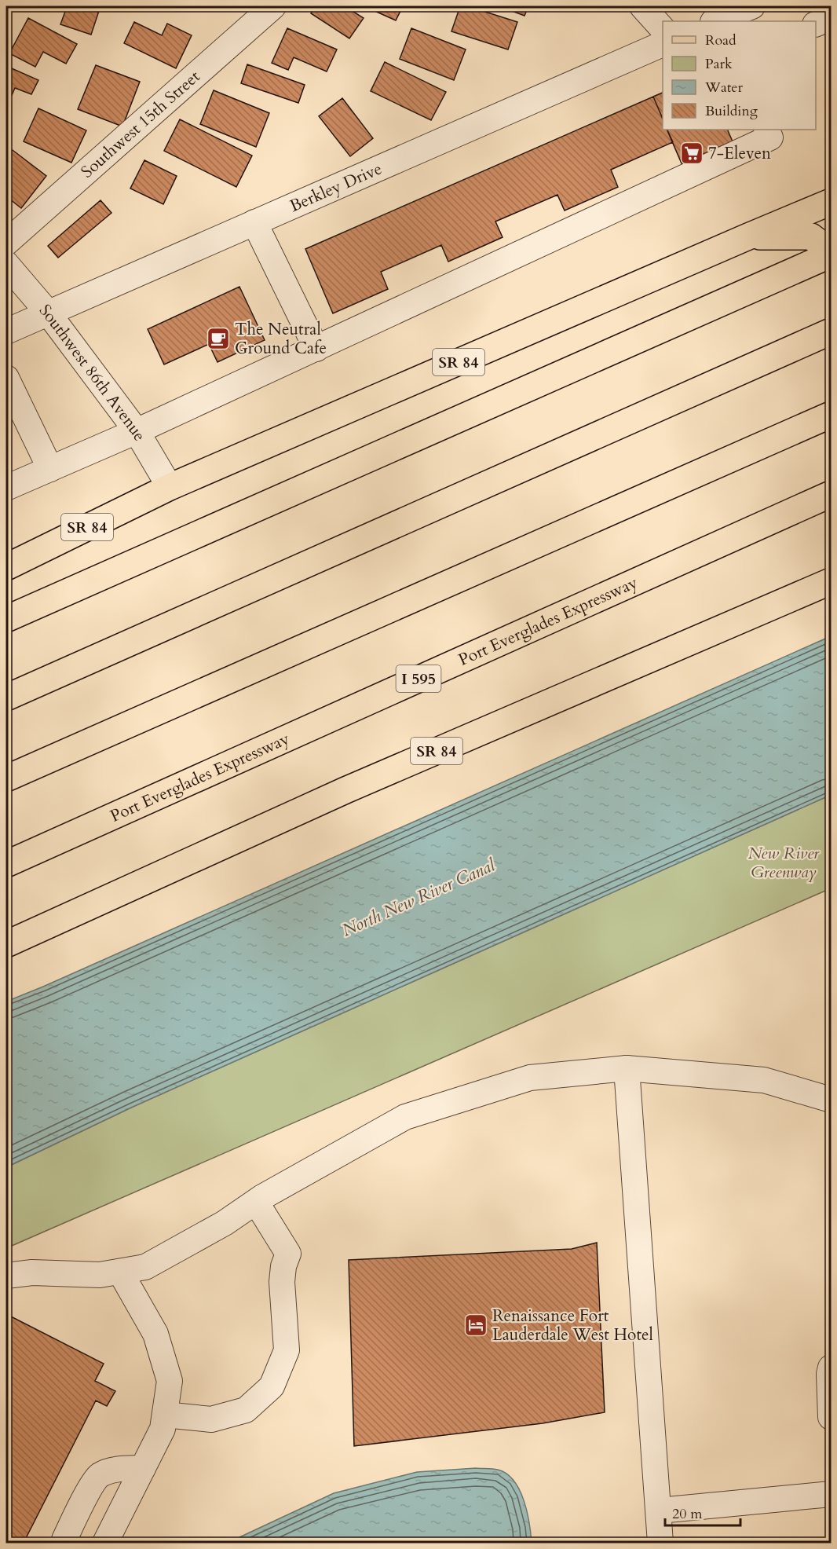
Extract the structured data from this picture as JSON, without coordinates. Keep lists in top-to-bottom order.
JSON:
{
  "streets": {
    "main road": ["SR 84", "Port Everglades Expressway", "I 595"],
    "street": ["Southwest 15th Street", "Berkley Drive", "Southwest 86th Avenue"]
  },
  "crossings": [
    ["Berkley Drive", "Southwest 86th Avenue"],
    ["SR 84", "Southwest 86th Avenue"]
  ],
  "water": ["North New River Canal"],
  "parks": ["New River Greenway"],
  "places": {
    "supermarket": ["7-Eleven"],
    "cafe": ["The Neutral Ground Cafe"],
    "hotel": ["Renaissance Fort Lauderdale West Hotel"]
  },
  "legend": [
    "Road",
    "Park",
    "Water",
    "Building"
  ],
  "scale_bar": "20 m"
}
